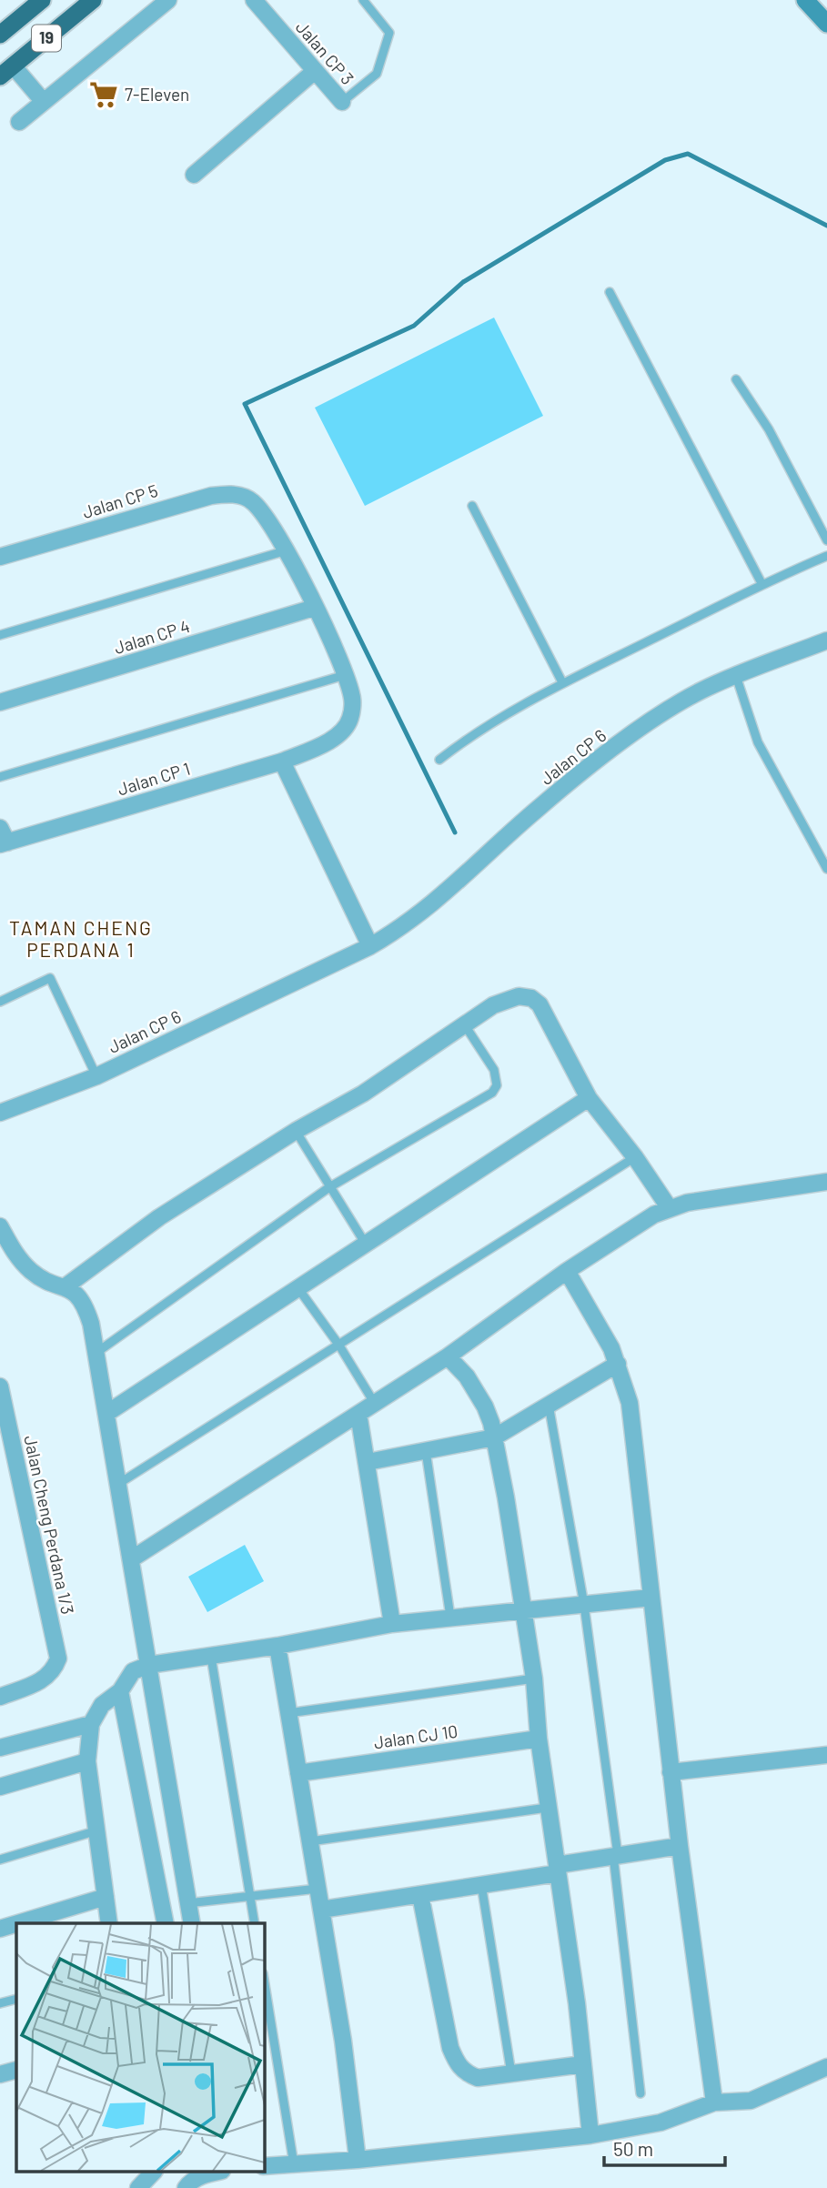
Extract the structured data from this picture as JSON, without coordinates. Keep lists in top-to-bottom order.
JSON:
{
  "streets": {
    "highway": ["19"],
    "street": [
      "Jalan CP 3",
      "Jalan CP 5",
      "Jalan CP 4",
      "Jalan CP 6",
      "Jalan CP 1",
      "Jalan Cheng Perdana 1/3",
      "Jalan CJ 10"
    ]
  },
  "districts": ["TAMAN CHENG PERDANA 1"],
  "places": {
    "supermarket": ["7-Eleven"]
  },
  "scale_bar": "50 m"
}
